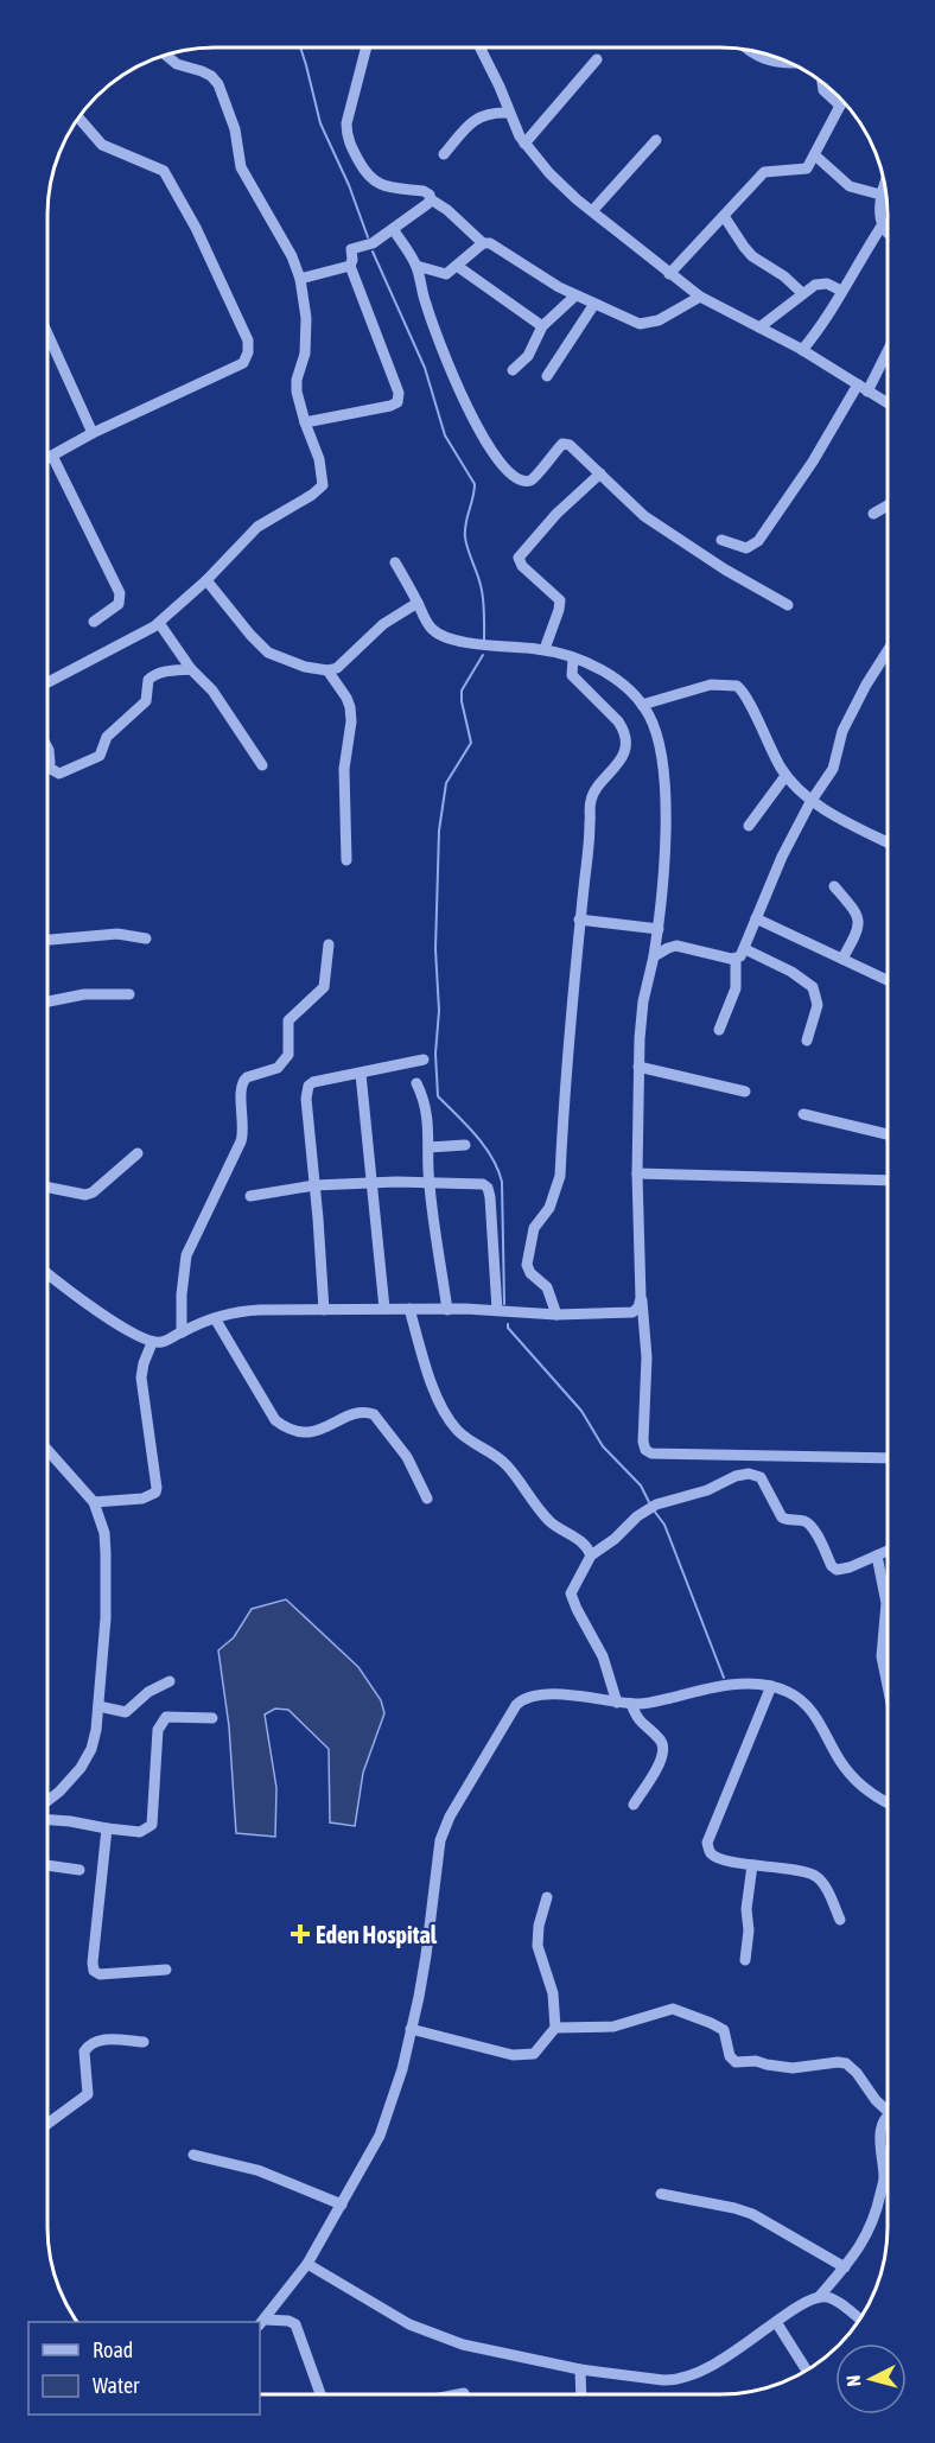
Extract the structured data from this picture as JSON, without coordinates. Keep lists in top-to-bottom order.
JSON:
{
  "places": {
    "health": ["Eden Hospital"]
  },
  "legend": ["Road", "Water"],
  "north": "left"
}
